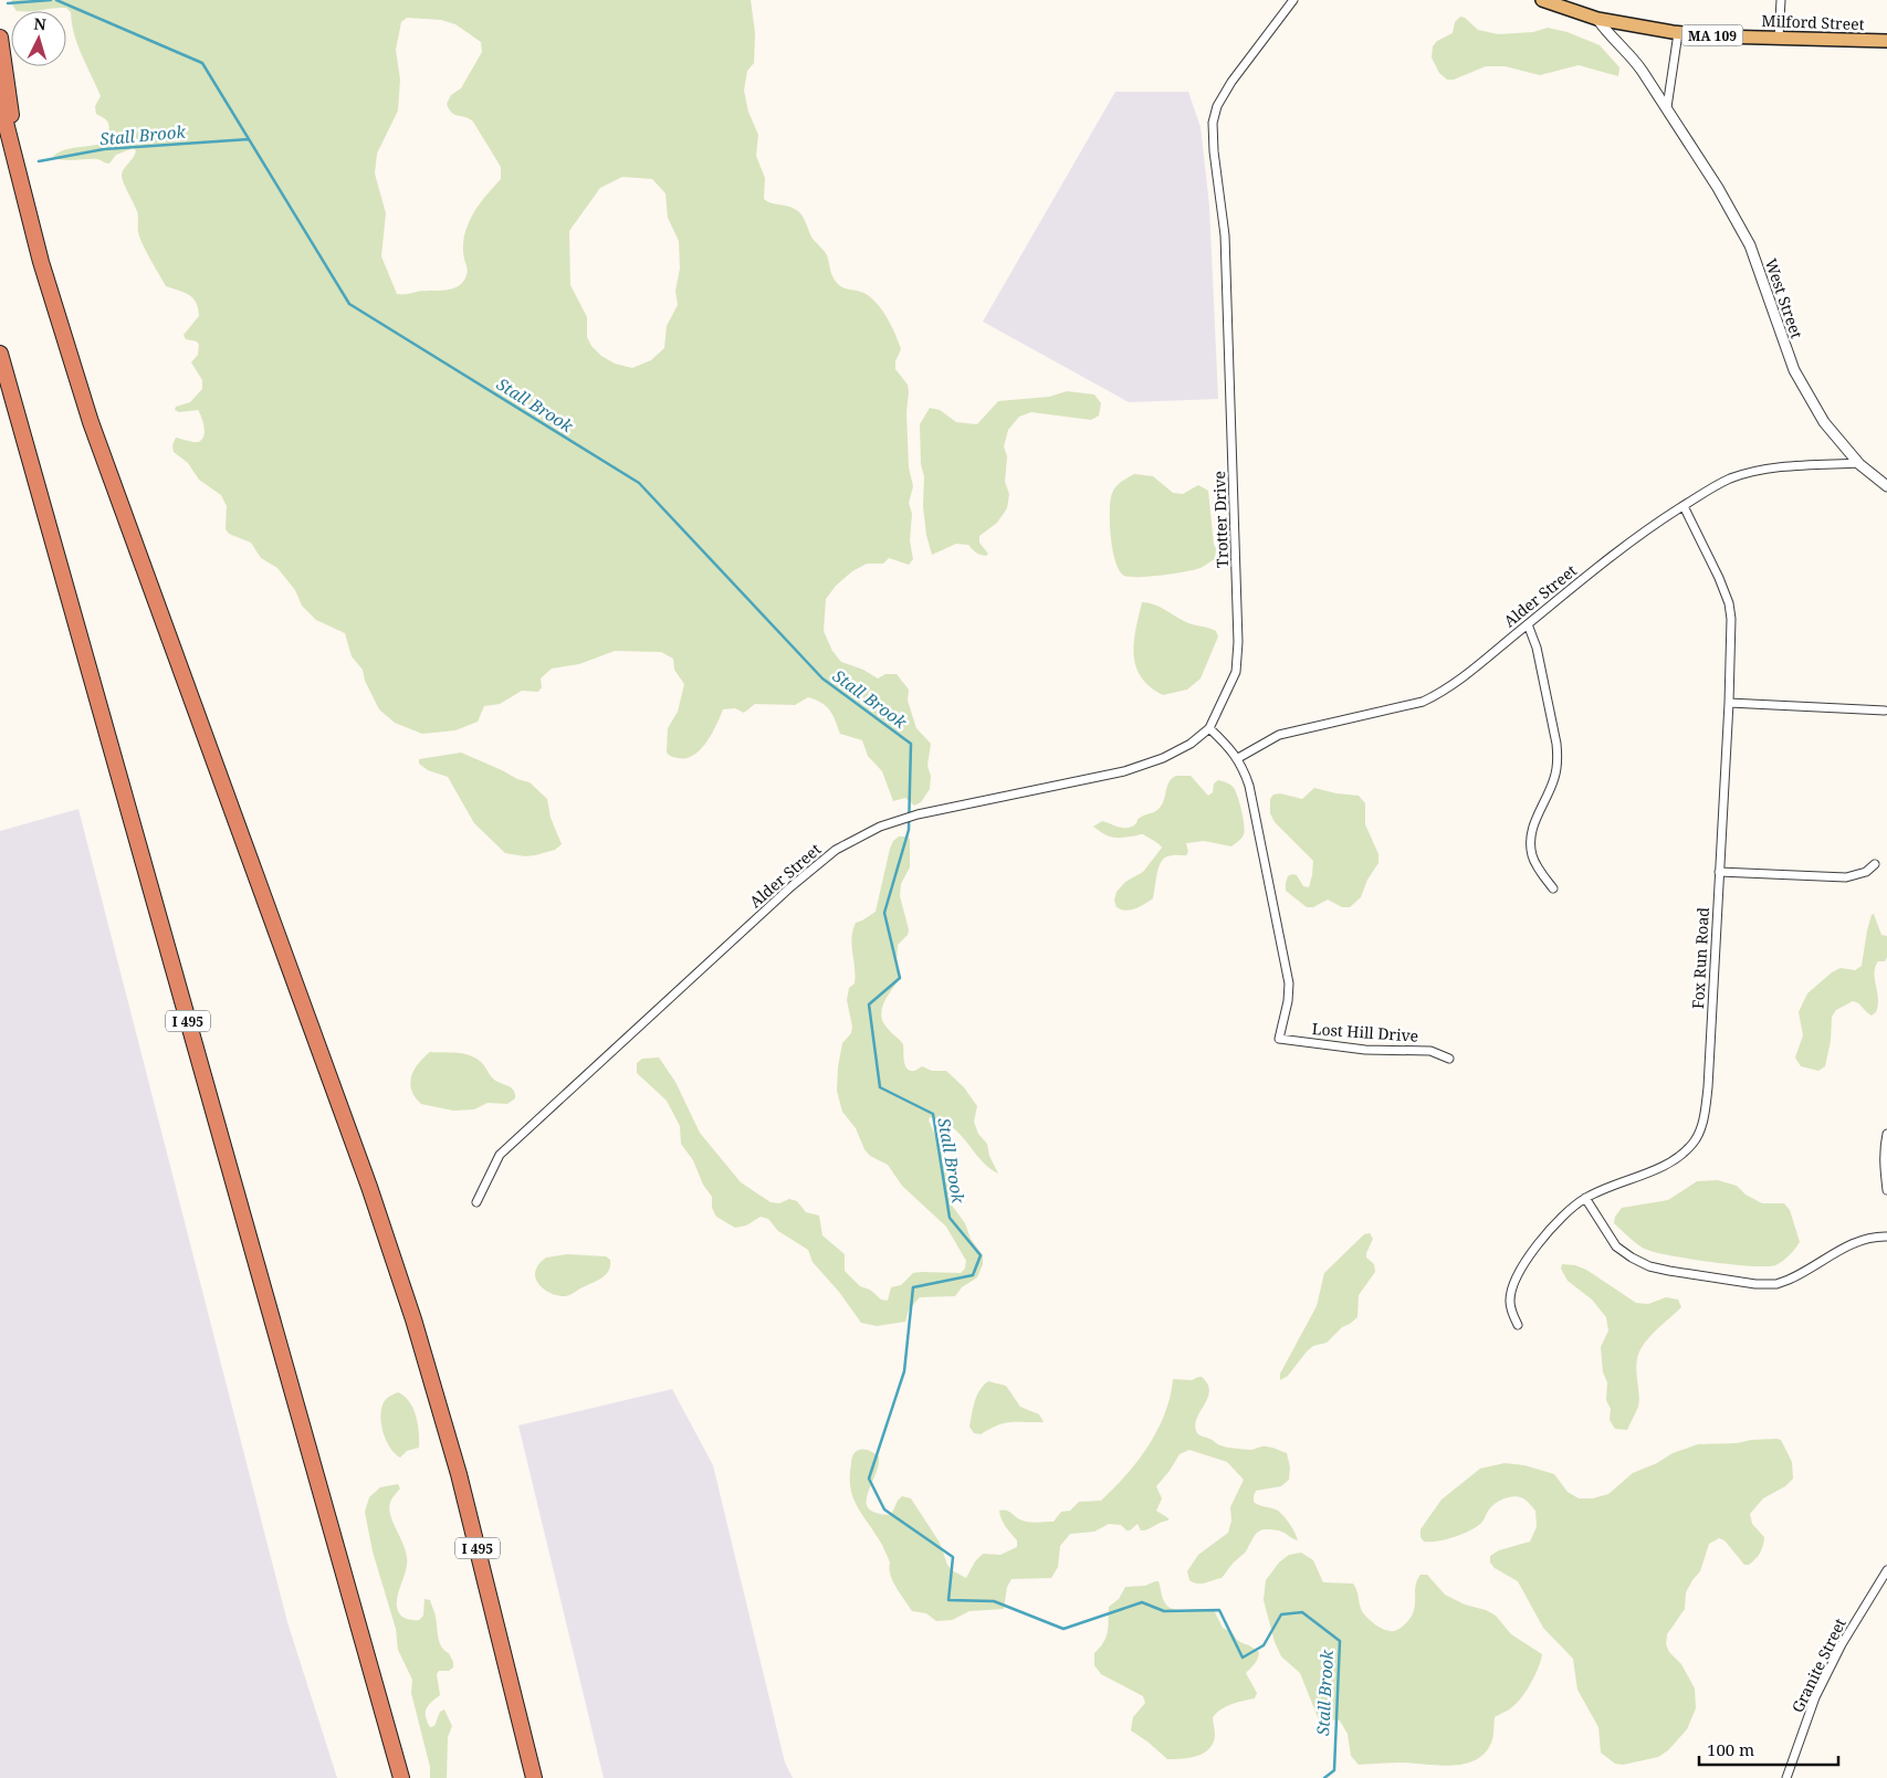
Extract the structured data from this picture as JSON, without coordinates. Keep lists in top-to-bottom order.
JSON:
{
  "streets": {
    "highway": ["I 495"],
    "main road": ["Milford Street", "MA 109"],
    "street": [
      "West Street",
      "Trotter Drive",
      "Alder Street",
      "Fox Run Road",
      "Lost Hill Drive",
      "Granite Street"
    ]
  },
  "crossings": [
    ["Milford Street", "West Street"],
    ["West Street", "Alder Street"],
    ["Trotter Drive", "Alder Street"],
    ["Alder Street", "Fox Run Road"],
    ["Alder Street", "Lost Hill Drive"]
  ],
  "water": ["Stall Brook"],
  "scale_bar": "100 m",
  "north": "top"
}
